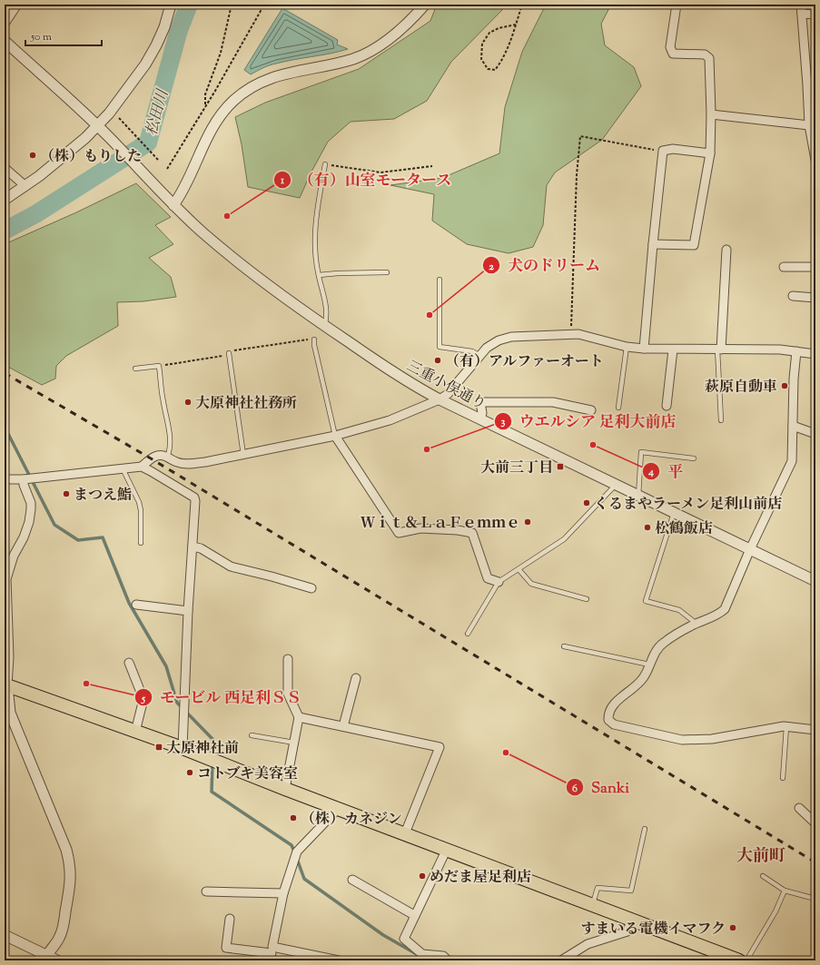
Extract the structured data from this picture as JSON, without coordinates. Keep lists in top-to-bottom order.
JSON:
{
  "streets": {
    "street": ["三重小俣通り"]
  },
  "districts": ["大前町"],
  "water": ["松田川"],
  "places": {
    "other": [
      "（株）もりした",
      "（有）山室モータース",
      "犬のドリーム",
      "（有）アルファーオート",
      "萩原自動車",
      "大原神社社務所",
      "平",
      "ウエルシア 足利大前店",
      "まつえ鮨",
      "くるまやラーメン足利山前店",
      "Ｗｉｔ＆ＬａＦｅｍｍｅ",
      "松鶴飯店",
      "モービル 西足利ＳＳ",
      "Sanki",
      "コトブキ美容室",
      "（株）カネジン",
      "めだま屋足利店",
      "すまいる電機イマフク"
    ],
    "transit": ["大前三丁目", "大原神社前"]
  },
  "scale_bar": "50 m"
}
